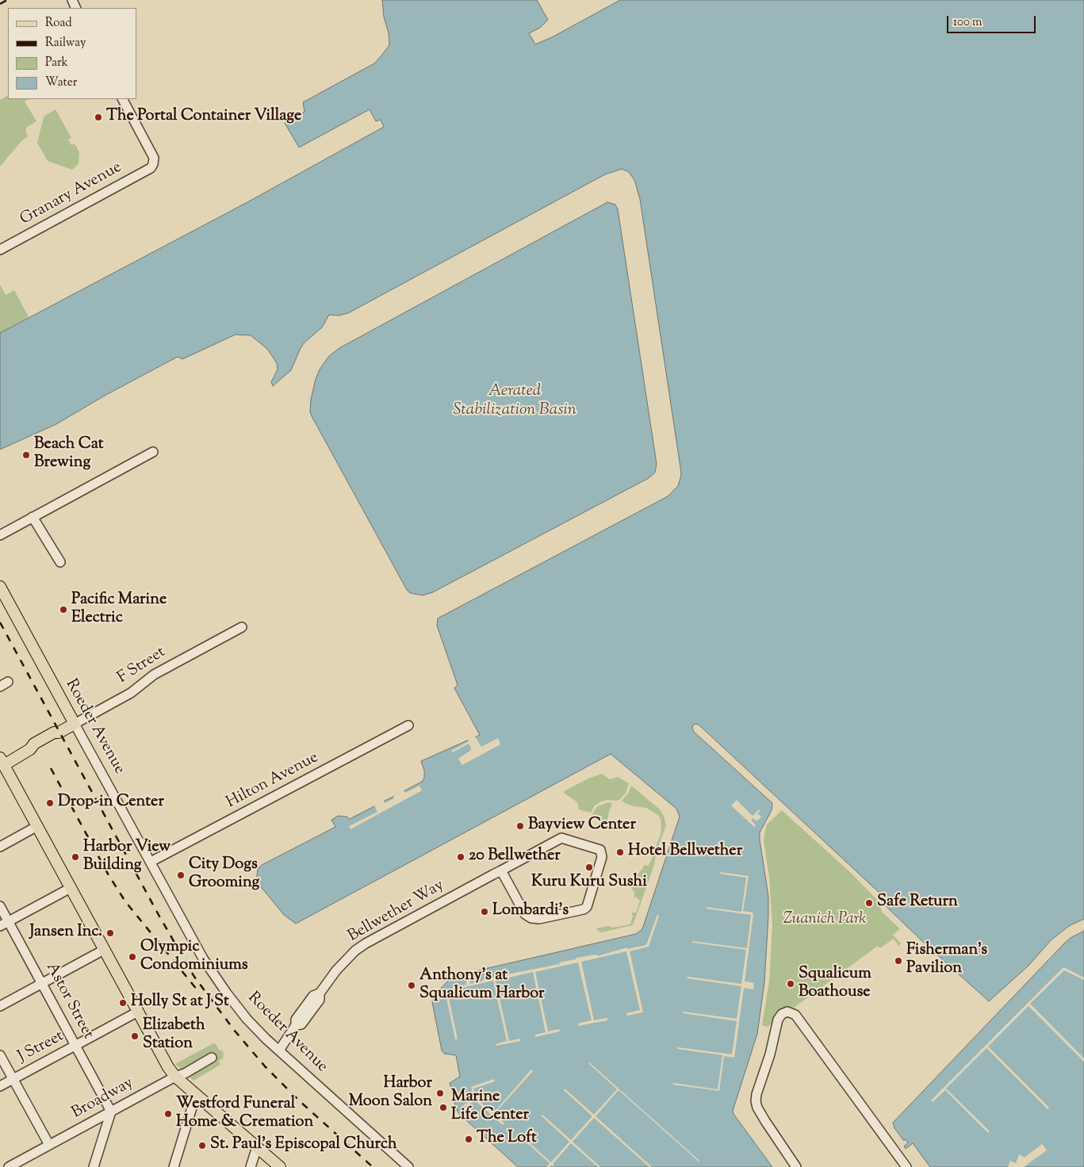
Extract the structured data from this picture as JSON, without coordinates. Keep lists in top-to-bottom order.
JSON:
{
  "streets": {
    "main road": ["F Street", "Roeder Avenue"],
    "street": [
      "Granary Avenue",
      "Hilton Avenue",
      "Bellwether Way",
      "Astor Street",
      "J Street",
      "Broadway"
    ]
  },
  "crossings": [
    ["F Street", "Roeder Avenue"],
    ["Roeder Avenue", "Hilton Avenue"],
    ["Roeder Avenue", "Bellwether Way"],
    ["Astor Street", "J Street"],
    ["Astor Street", "Broadway"]
  ],
  "water": ["Aerated Stabilization Basin"],
  "parks": ["Zuanich Park"],
  "places": [
    "The Portal Container Village",
    "Beach Cat Brewing",
    "Pacific Marine Electric",
    "Drop-in Center",
    "Bayview Center",
    "Hotel Bellwether",
    "Harbor View Building",
    "20 Bellwether",
    "Kuru Kuru Sushi",
    "City Dogs Grooming",
    "Safe Return",
    "Lombardi's",
    "Jansen Inc.",
    "Olympic Condominiums",
    "Fisherman's Pavilion",
    "Squalicum Boathouse",
    "Anthony's at Squalicum Harbor",
    "Holly St at J St",
    "Elizabeth Station",
    "Harbor Moon Salon",
    "Marine Life Center",
    "Westford Funeral Home & Cremation",
    "The Loft",
    "St. Paul's Episcopal Church"
  ],
  "legend": [
    "Road",
    "Railway",
    "Park",
    "Water"
  ],
  "scale_bar": "100 m"
}
